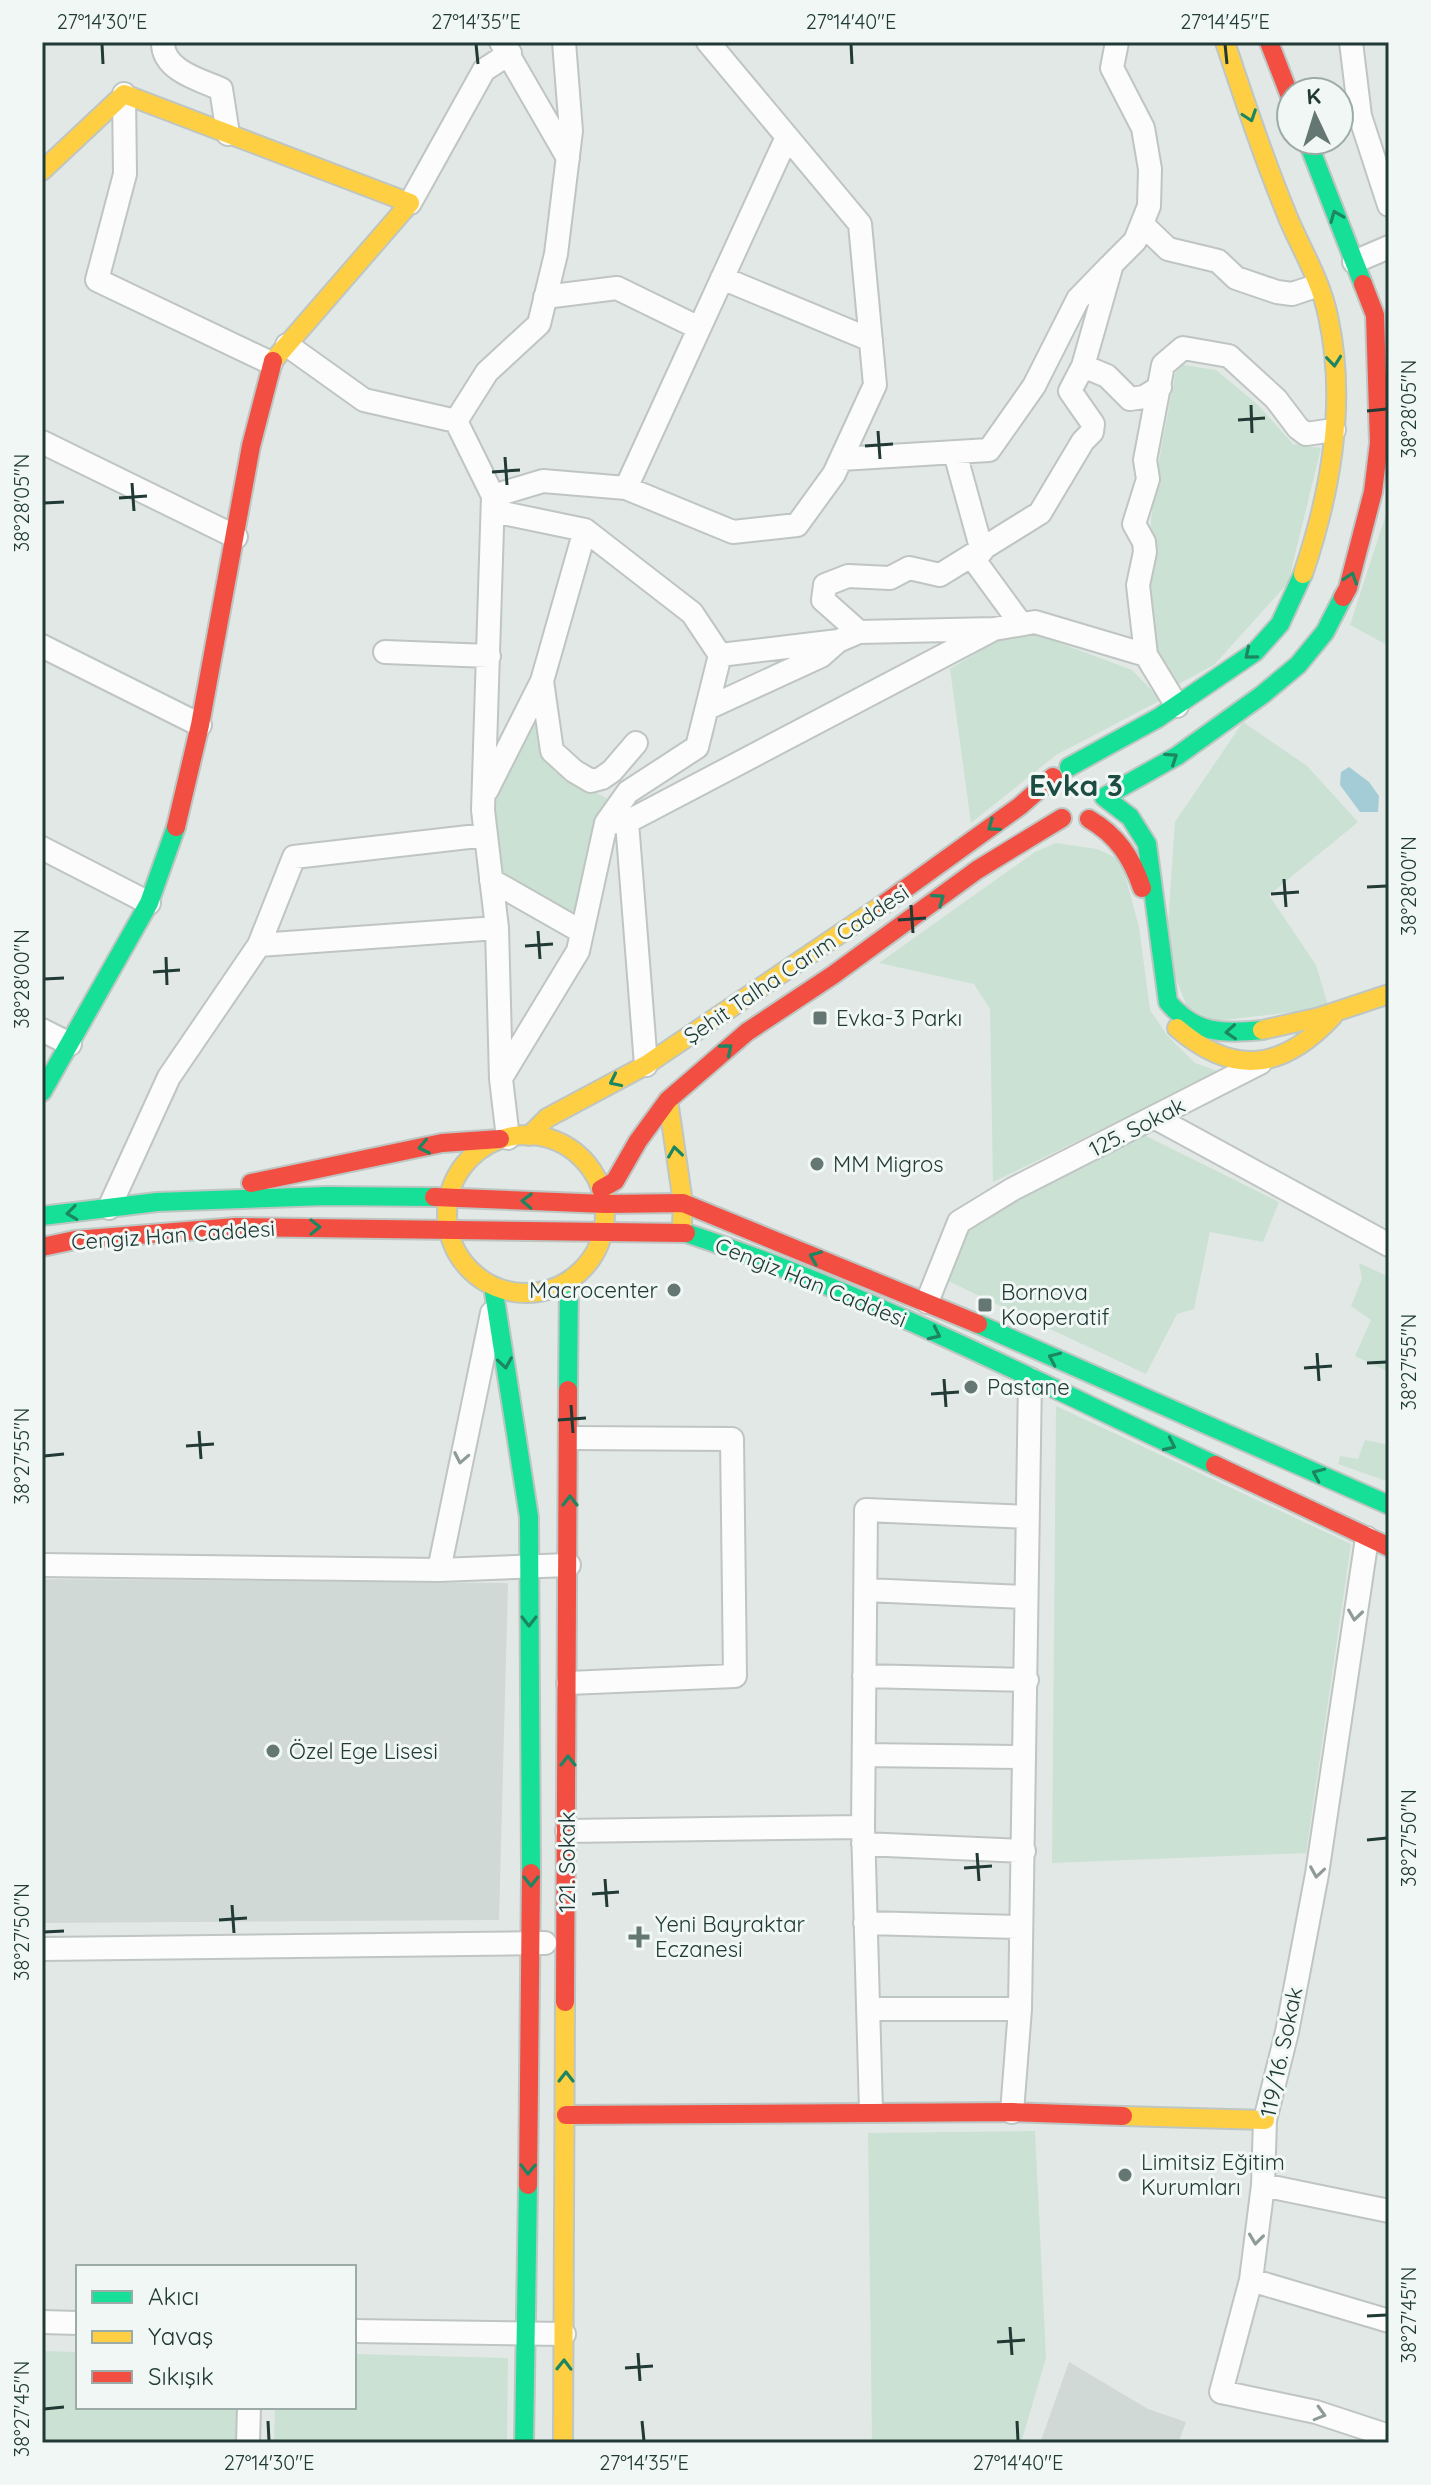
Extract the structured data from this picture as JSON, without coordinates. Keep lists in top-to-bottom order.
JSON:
{
  "streets": {
    "street": [
      "Şehit Talha Carım Caddesi",
      "125. Sokak",
      "Cengiz Han Caddesi",
      "121. Sokak",
      "119/16. Sokak"
    ]
  },
  "crossings": [
    ["Şehit Talha Carım Caddesi", "Cengiz Han Caddesi"],
    ["125. Sokak", "Cengiz Han Caddesi"],
    ["Cengiz Han Caddesi", "119/16. Sokak"]
  ],
  "one_way": ["119/16. Sokak"],
  "districts": ["Evka 3"],
  "places": {
    "transit": ["Evka-3 Parkı", "Bornova Kooperatif"],
    "other": [
      "MM Migros",
      "Macrocenter",
      "Pastane",
      "Özel Ege Lisesi",
      "Limitsiz Eğitim Kurumları"
    ],
    "health": ["Yeni Bayraktar Eczanesi"]
  },
  "legend": ["Akıcı", "Yavaş", "Sıkışık"],
  "north": "top",
  "coordinates": [
    "27°14'30\"E",
    "27°14'35\"E",
    "27°14'40\"E",
    "27°14'45\"E",
    "38°28'05\"N",
    "38°28'00\"N",
    "38°27'55\"N",
    "38°27'50\"N",
    "38°27'45\"N"
  ]
}
